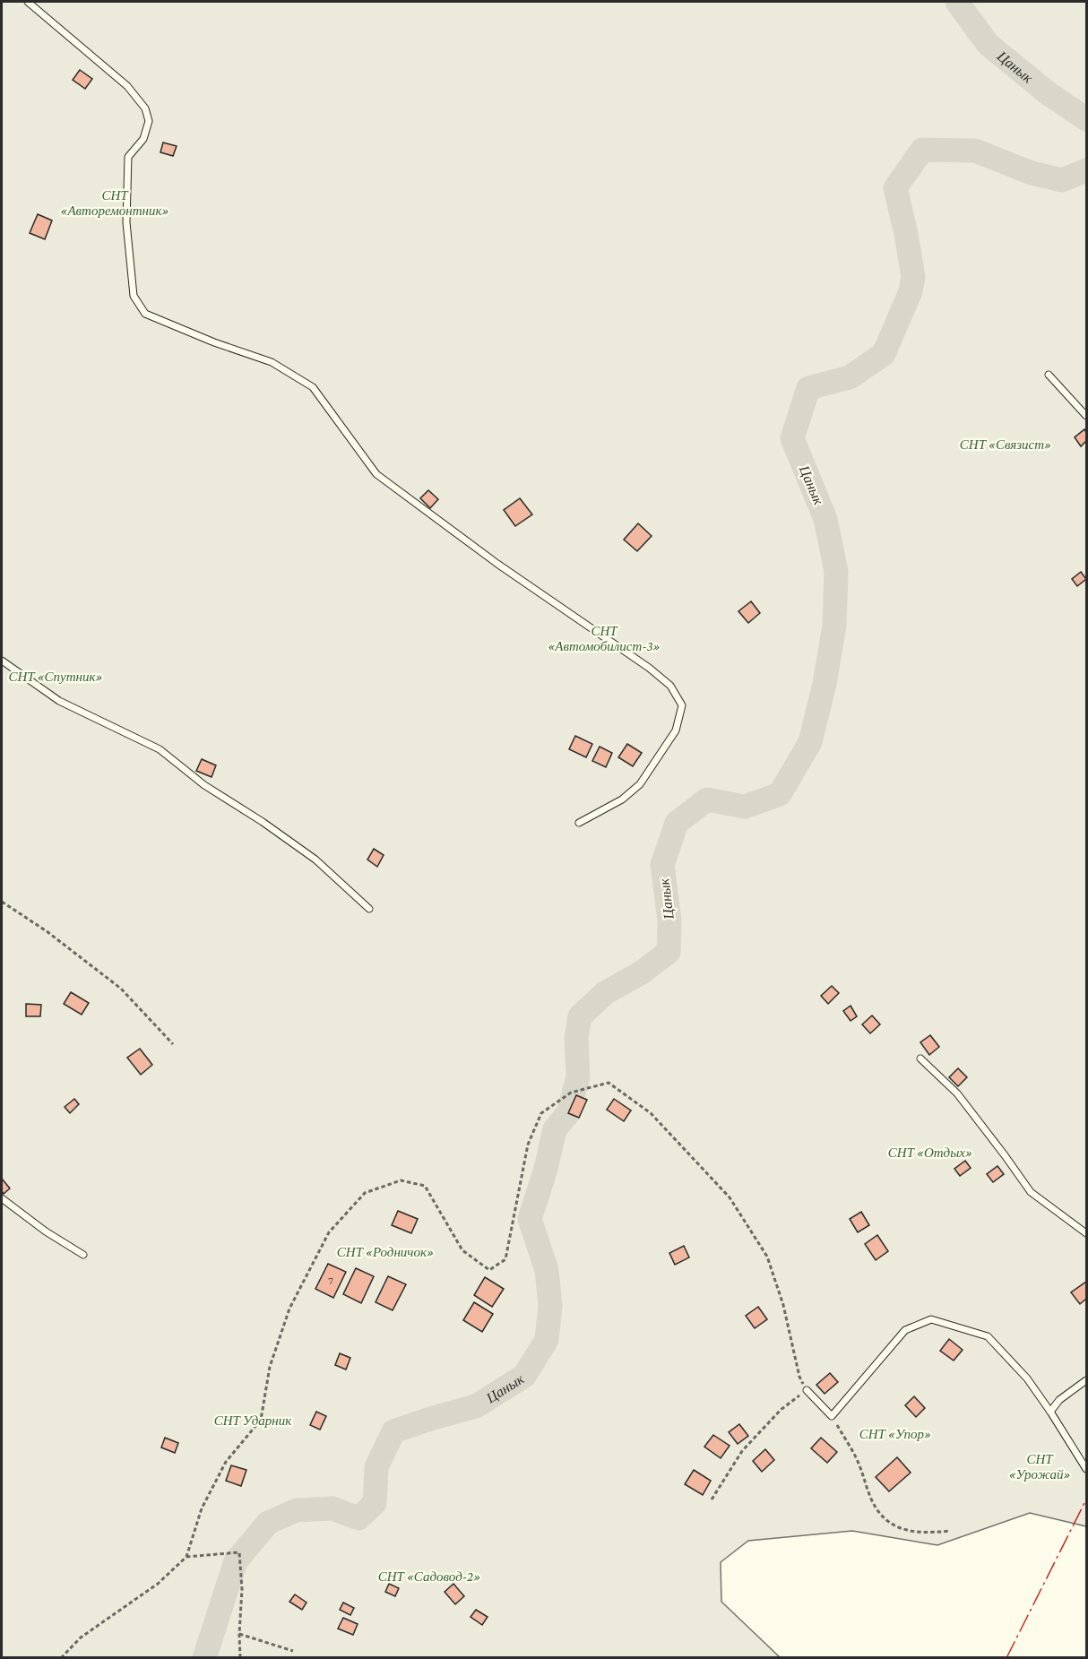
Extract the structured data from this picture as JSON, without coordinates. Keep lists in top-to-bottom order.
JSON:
{
  "water": ["Цанык"],
  "parks": [
    "СНТ «Авторемонтник»",
    "СНТ «Связист»",
    "СНТ «Автомобилист-3»",
    "СНТ «Спутник»",
    "СНТ «Отдых»",
    "СНТ «Родничок»",
    "СНТ Ударник",
    "СНТ «Упор»",
    "СНТ «Урожай»",
    "СНТ «Садовод-2»"
  ],
  "house_numbers": ["7"]
}
